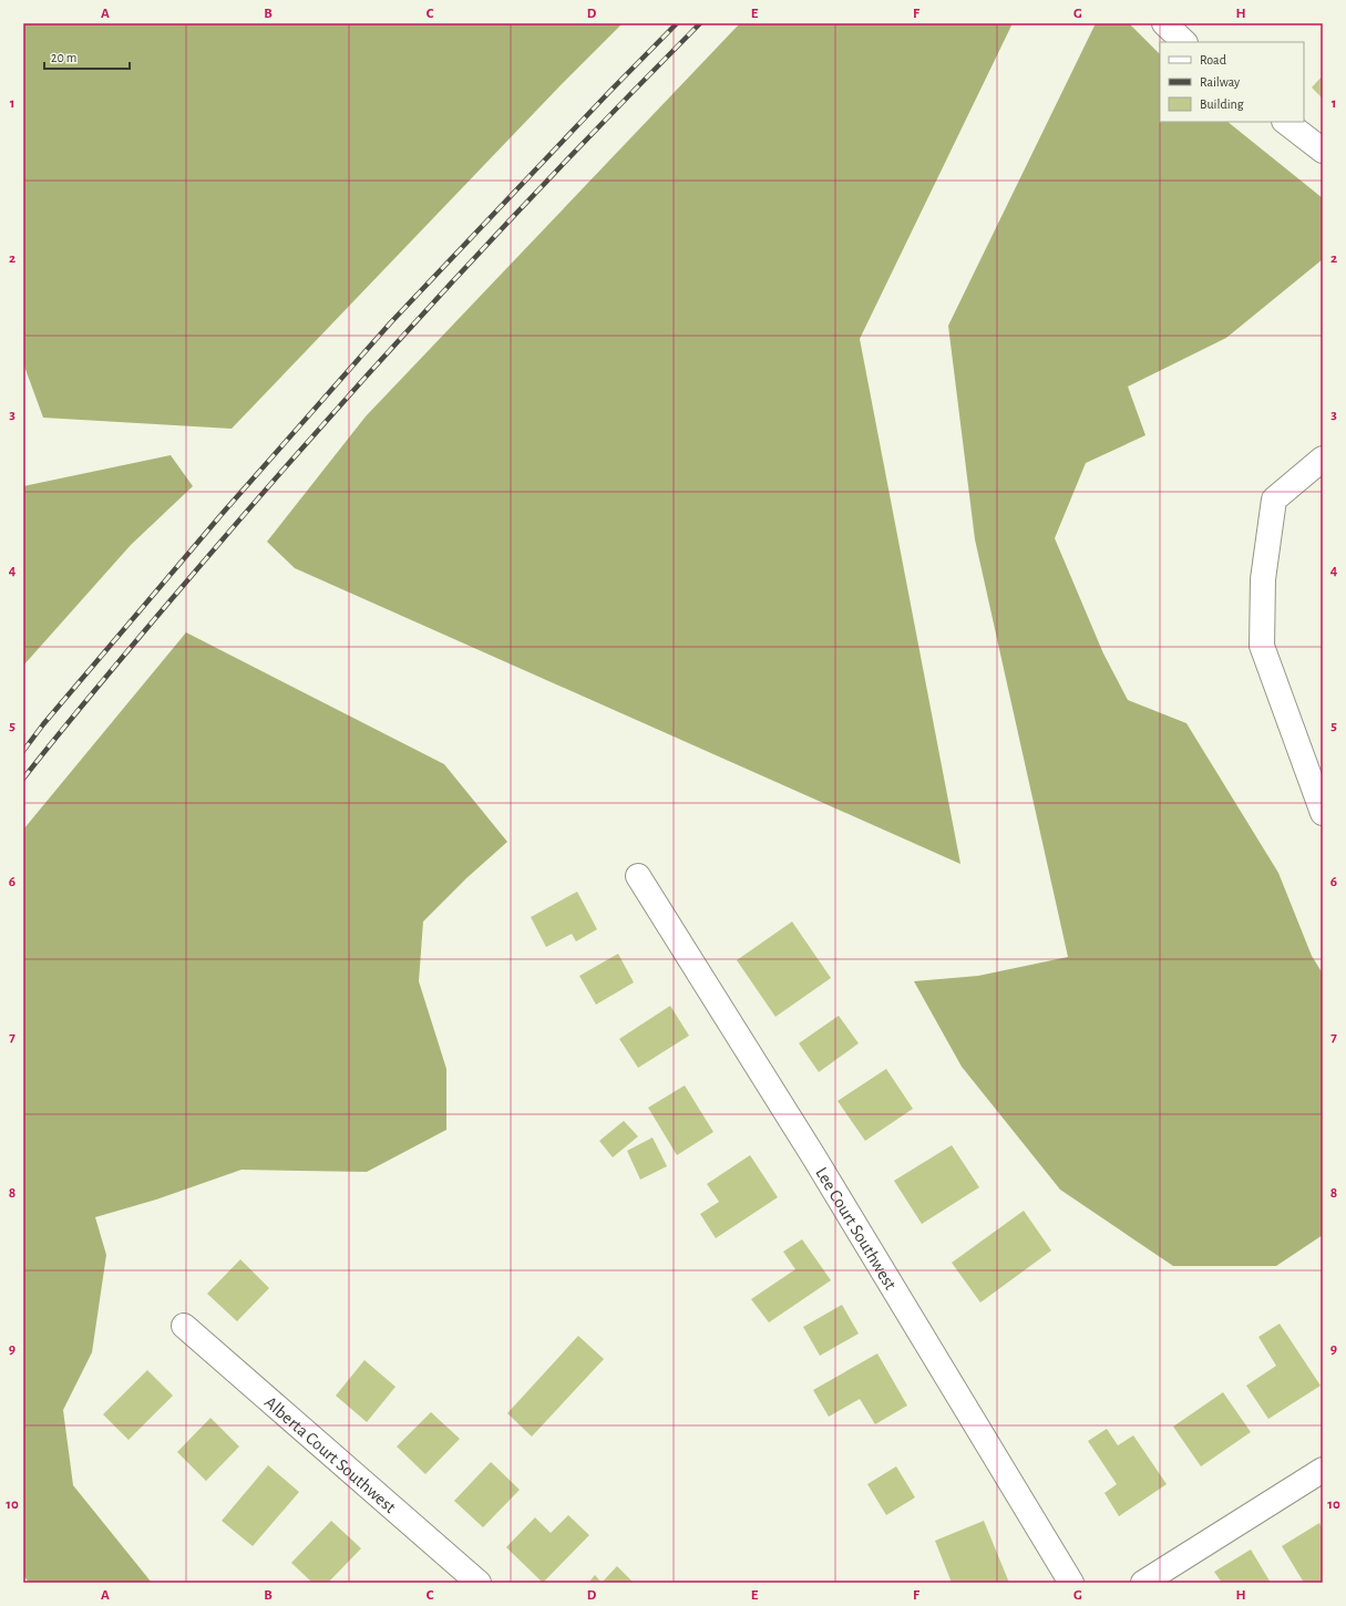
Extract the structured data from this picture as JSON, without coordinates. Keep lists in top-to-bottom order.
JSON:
{
  "streets": {
    "street": ["Lee Court Southwest", "Alberta Court Southwest"]
  },
  "legend": ["Road", "Railway", "Building"],
  "scale_bar": "20 m",
  "grid": {
    "columns": [
      "A",
      "B",
      "C",
      "D",
      "E",
      "F",
      "G",
      "H"
    ],
    "rows": [
      "1",
      "2",
      "3",
      "4",
      "5",
      "6",
      "7",
      "8",
      "9",
      "10"
    ]
  }
}
